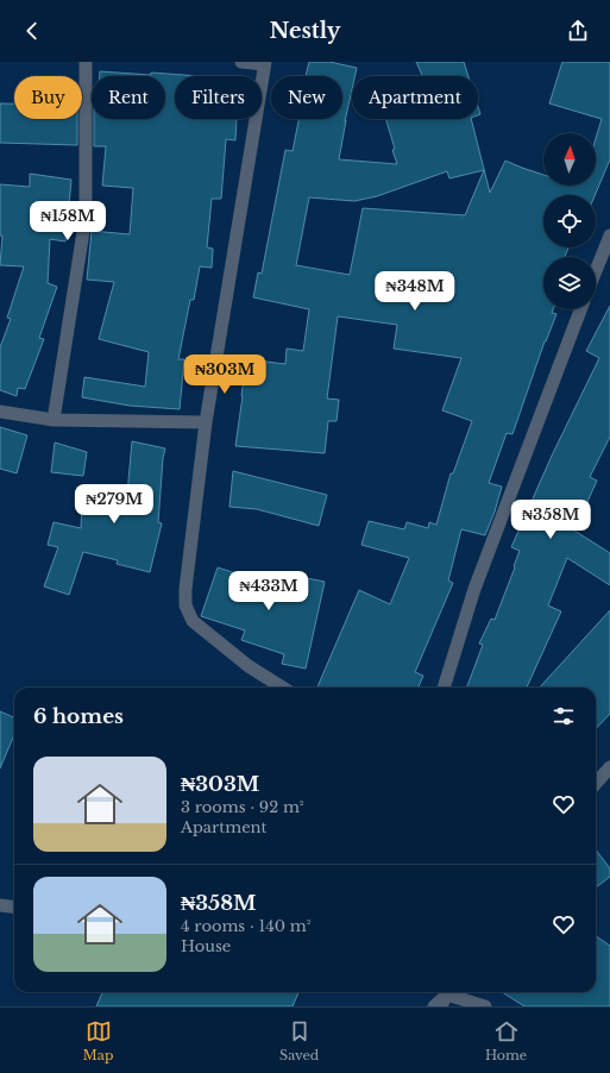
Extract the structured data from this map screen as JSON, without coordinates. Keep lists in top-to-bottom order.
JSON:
{
  "north": "top",
  "page": {
    "header": "Nestly",
    "chip": [
      "Buy",
      "Rent",
      "Filters",
      "New",
      "Apartment"
    ],
    "price": [
      "₦158M",
      "₦348M",
      "₦303M",
      "₦279M",
      "₦358M",
      "₦433M"
    ],
    "heading": "6 homes",
    "list": [
      {
        "name": "₦303M",
        "note": "3 rooms · 92 m² · Apartment"
      },
      {
        "name": "₦358M",
        "note": "4 rooms · 140 m² · House"
      }
    ],
    "tabs": ["Map", "Saved", "Home"]
  }
}
